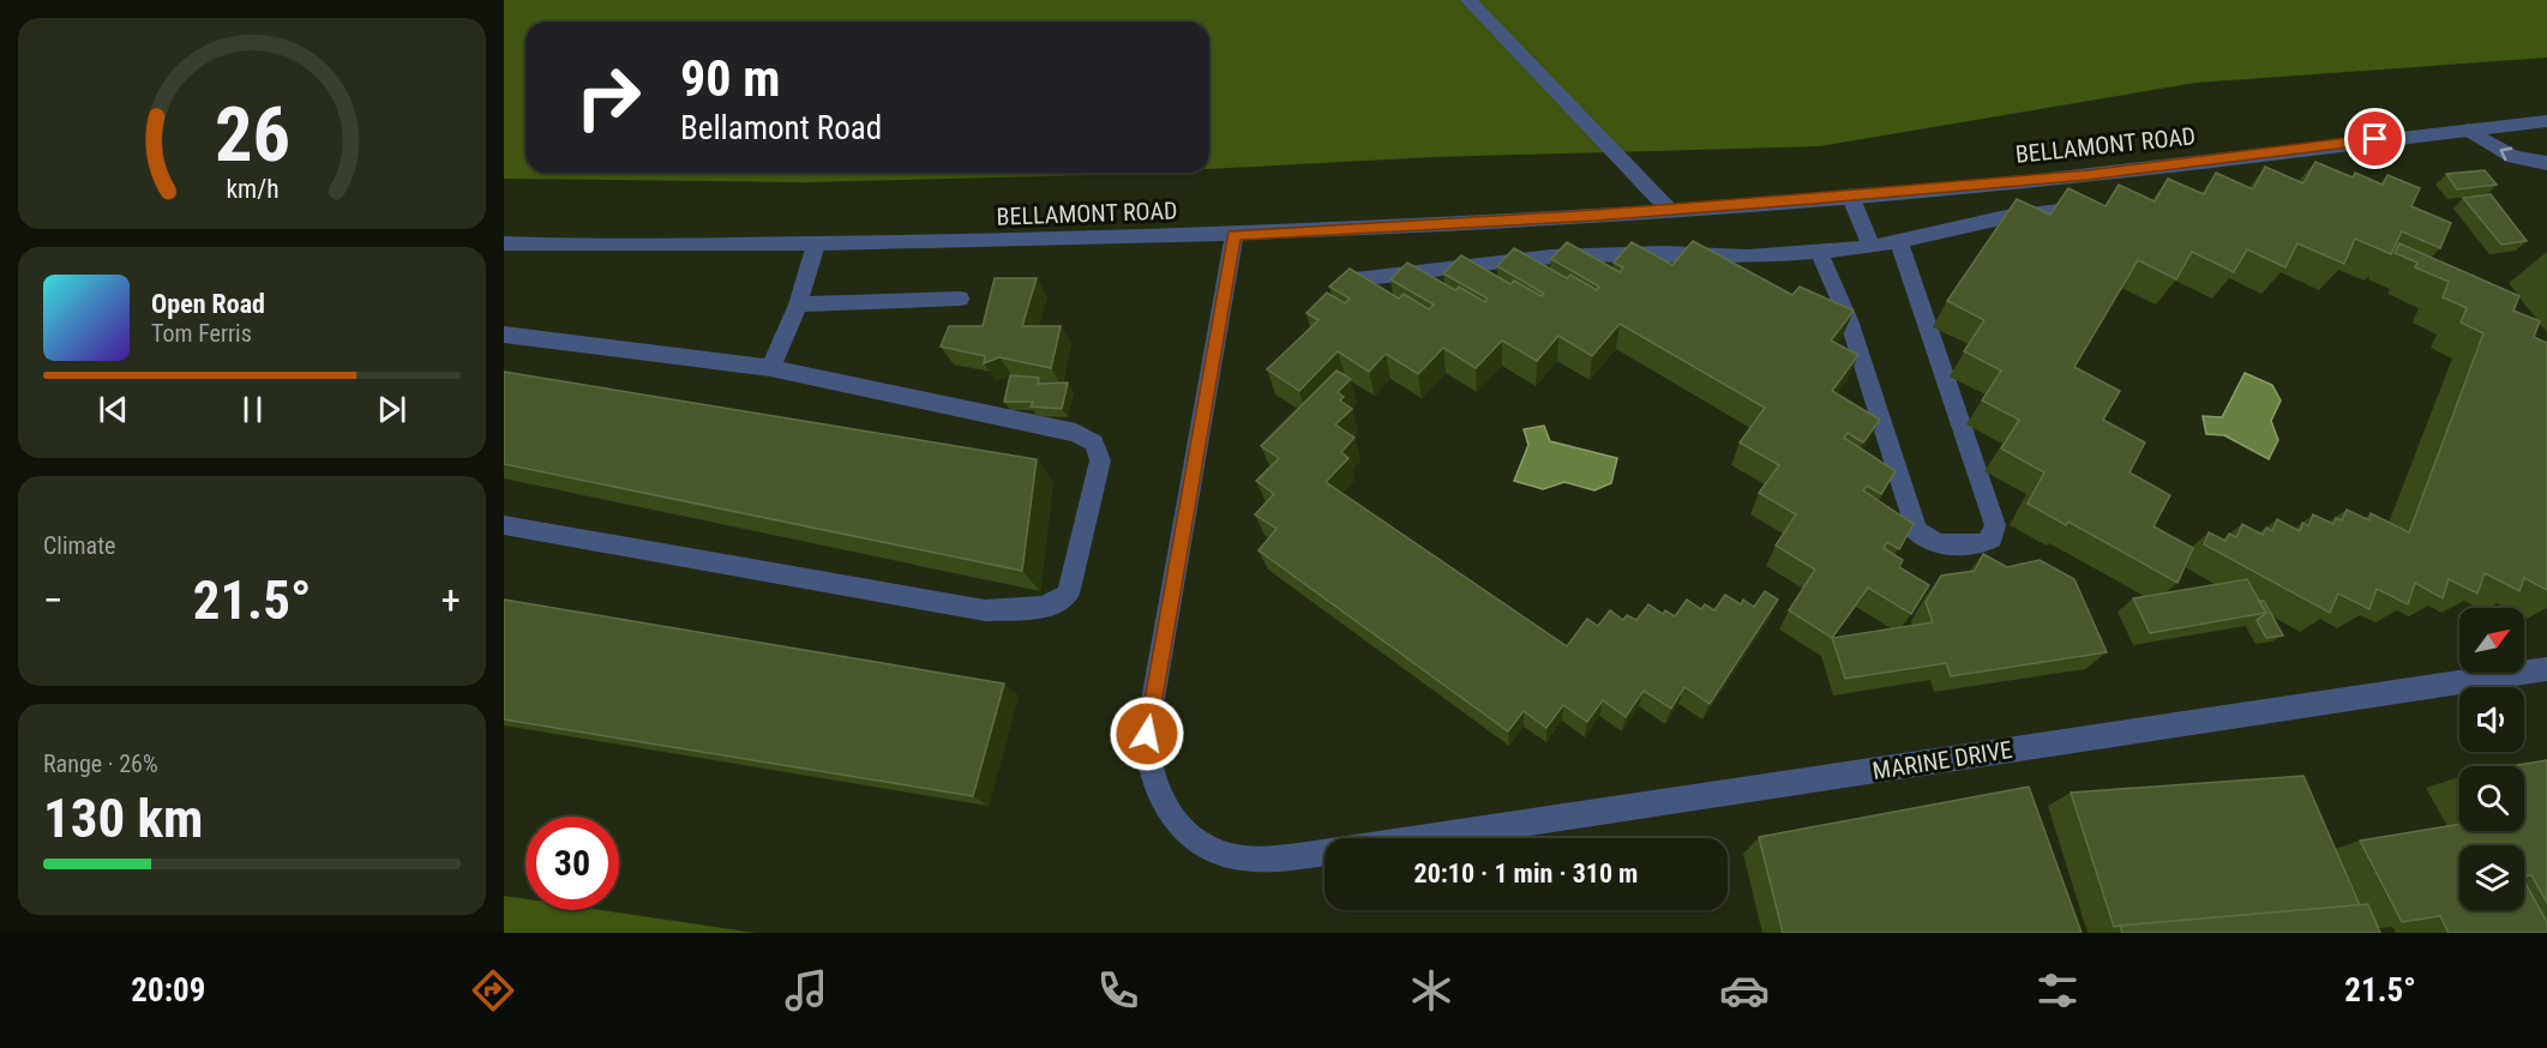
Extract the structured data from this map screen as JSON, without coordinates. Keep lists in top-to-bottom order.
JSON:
{
  "streets": {
    "street": ["BELLAMONT ROAD", "MARINE DRIVE"]
  },
  "crossings": [
    ["BELLAMONT ROAD", "MARINE DRIVE"]
  ],
  "north": "top right",
  "page": {
    "turn": ["90 m", "Bellamont Road"],
    "song": ["Open Road", "Tom Ferris"],
    "tile": [
      "Climate",
      ["Range · 26%", "130 km"]
    ],
    "heat": ["−", "21.5°", "+"],
    "limit": "30",
    "trip": "20:10 · 1 min · 310 m",
    "tabs": ["20:09", "21.5°"],
    "gauge": ["26", "km/h"]
  }
}
